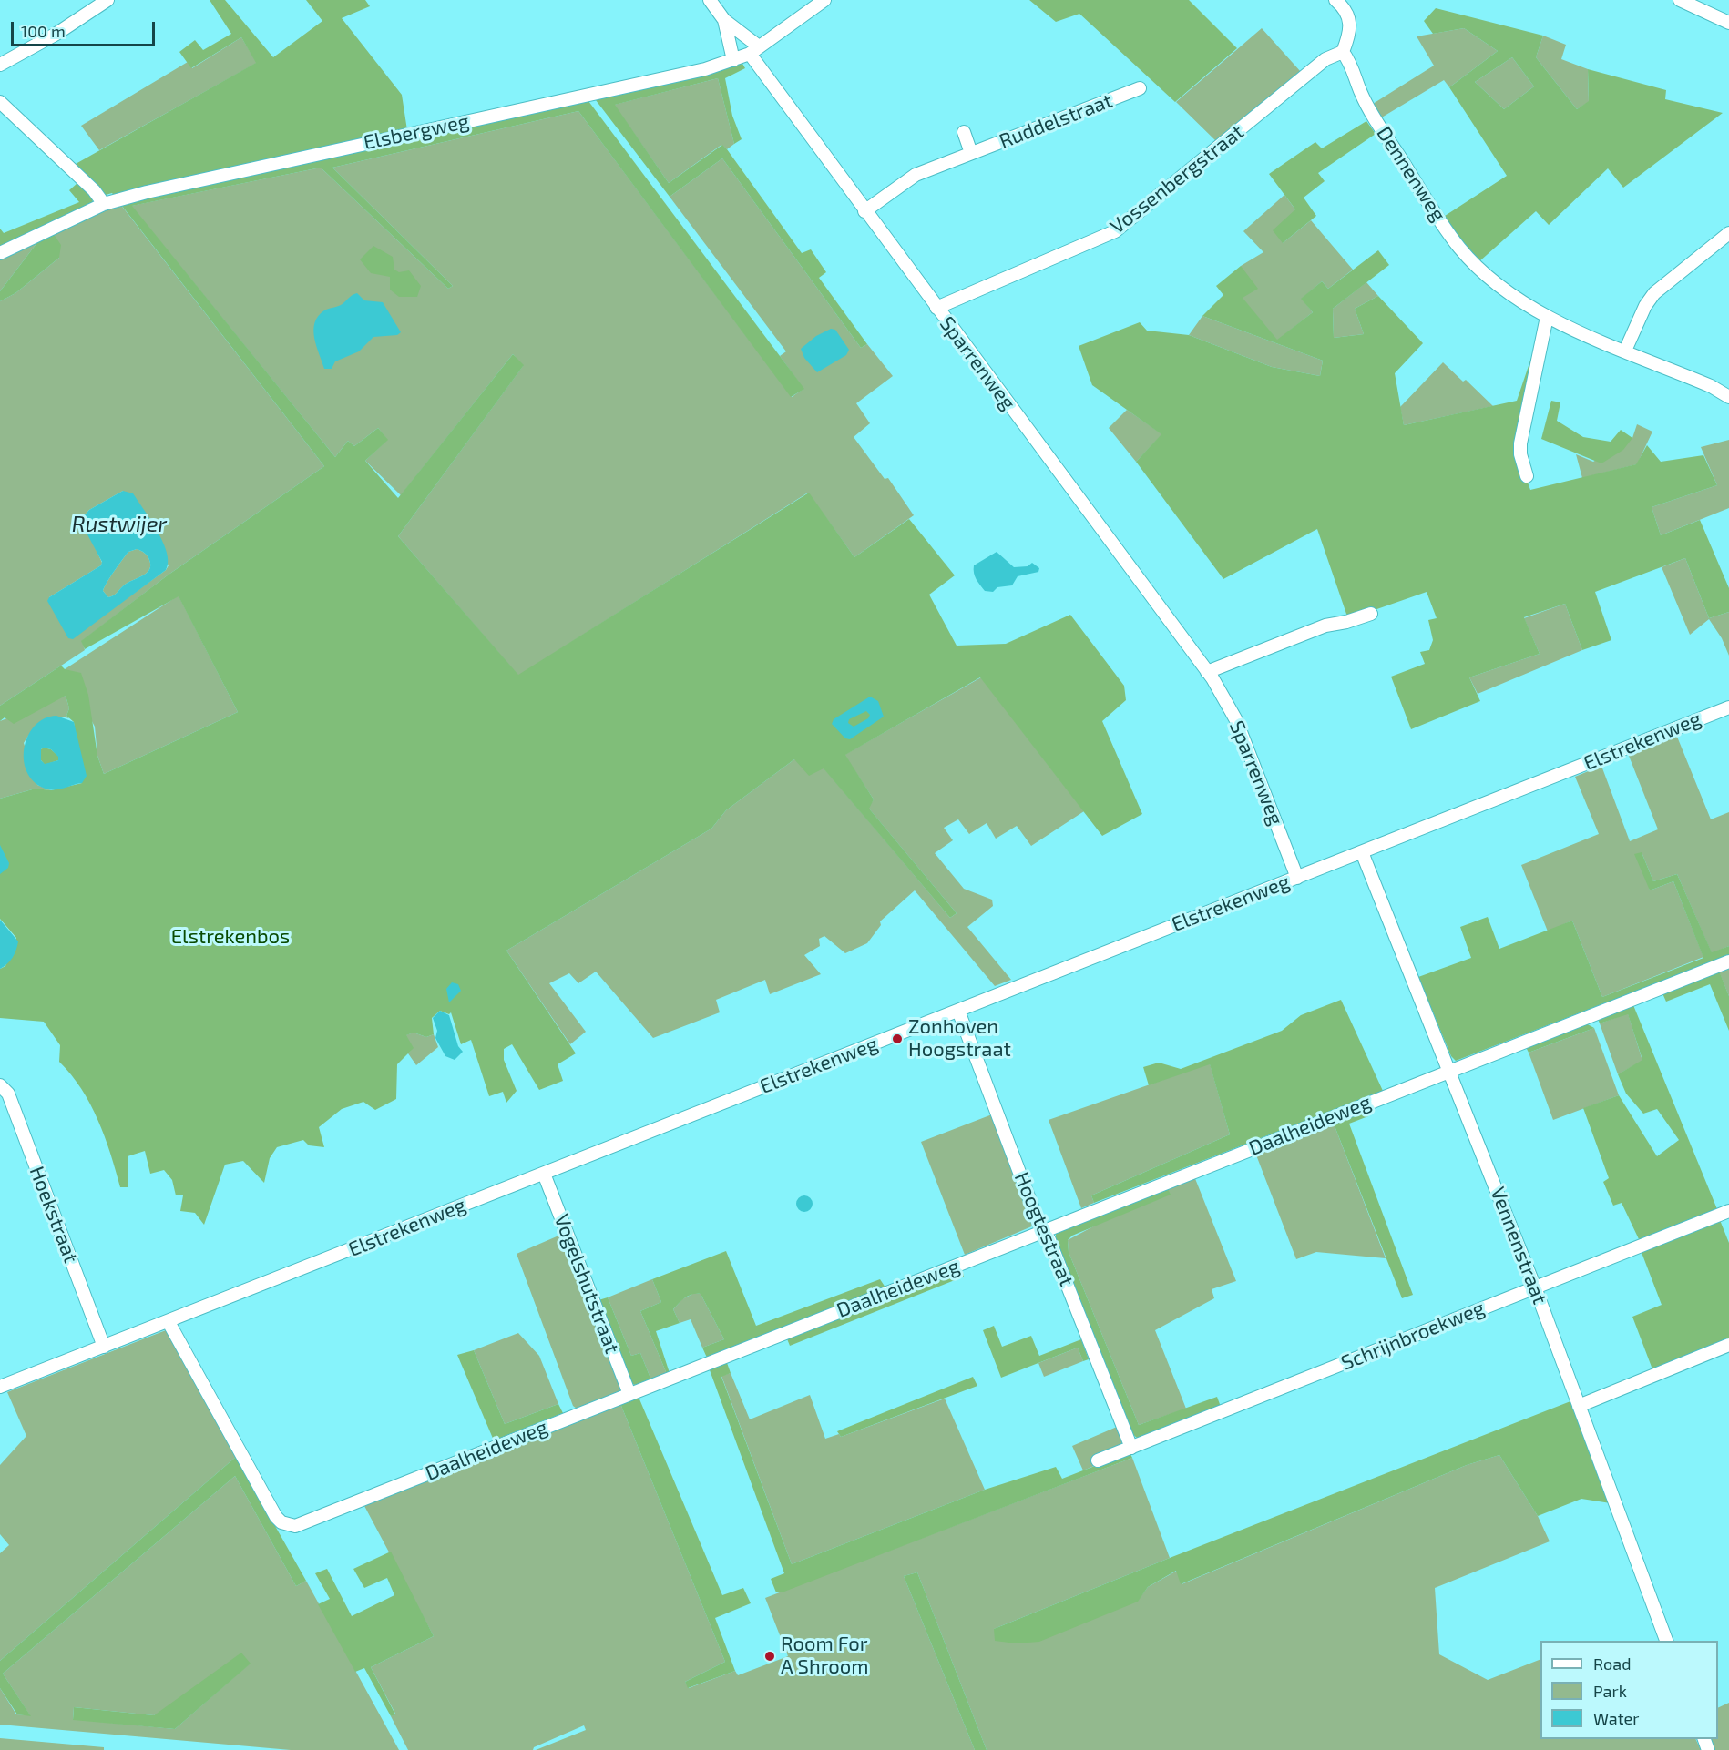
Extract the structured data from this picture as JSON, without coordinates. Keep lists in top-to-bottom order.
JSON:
{
  "streets": {
    "street": [
      "Ruddelstraat",
      "Elsbergweg",
      "Dennenweg",
      "Vossenbergstraat",
      "Sparrenweg",
      "Elstrekenweg",
      "Daalheideweg",
      "Hoekstraat",
      "Hoogtestraat",
      "Vennenstraat",
      "Vogelshutstraat",
      "Schrijnbroekweg"
    ]
  },
  "crossings": [
    ["Ruddelstraat", "Sparrenweg"],
    ["Elsbergweg", "Sparrenweg"],
    ["Dennenweg", "Vossenbergstraat"],
    ["Vossenbergstraat", "Sparrenweg"],
    ["Sparrenweg", "Elstrekenweg"],
    ["Elstrekenweg", "Daalheideweg"],
    ["Elstrekenweg", "Hoekstraat"],
    ["Elstrekenweg", "Hoogtestraat"],
    ["Elstrekenweg", "Vennenstraat"],
    ["Elstrekenweg", "Vogelshutstraat"],
    ["Daalheideweg", "Hoogtestraat"],
    ["Daalheideweg", "Vennenstraat"],
    ["Daalheideweg", "Vogelshutstraat"],
    ["Hoogtestraat", "Schrijnbroekweg"],
    ["Vennenstraat", "Schrijnbroekweg"]
  ],
  "water": ["Rustwijer"],
  "parks": ["Elstrekenbos"],
  "places": ["Zonhoven Hoogstraat", "Room For A Shroom"],
  "legend": ["Road", "Park", "Water"],
  "scale_bar": "100 m"
}
